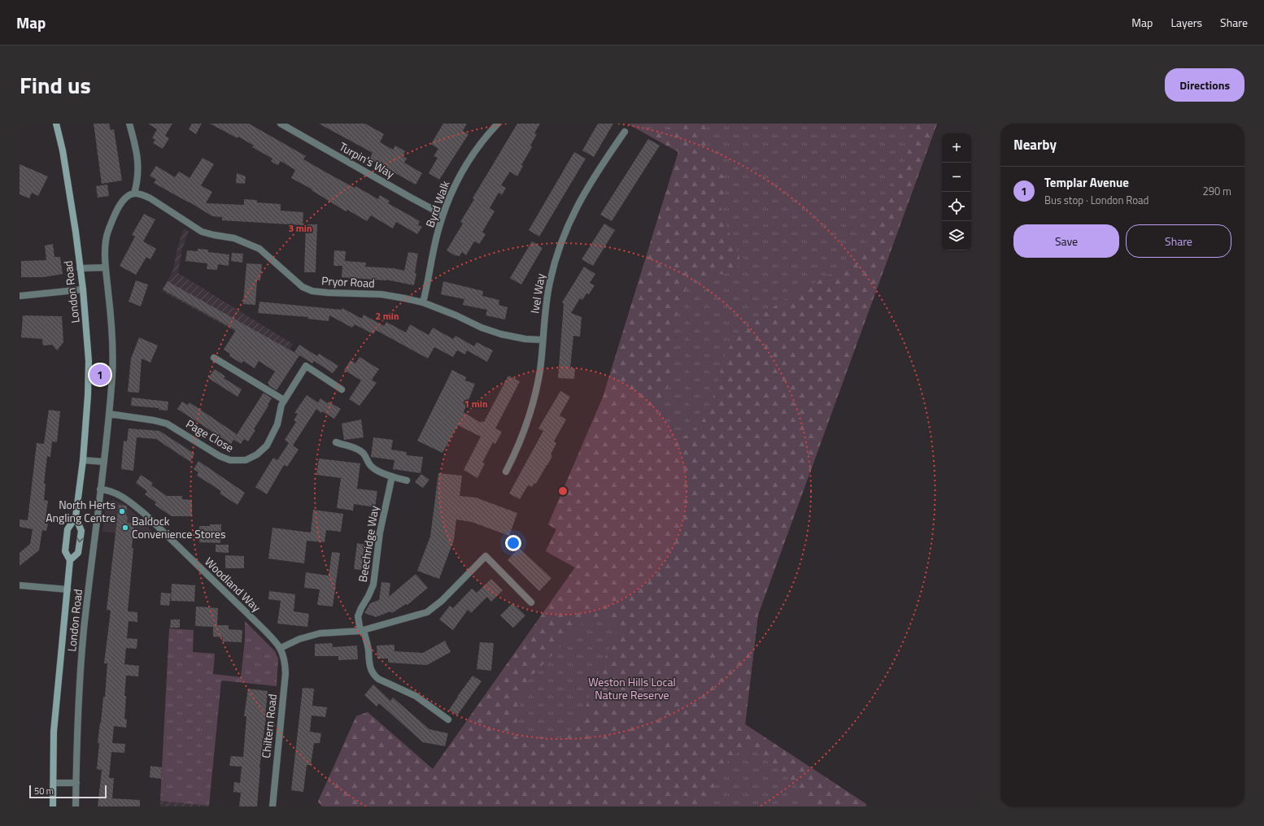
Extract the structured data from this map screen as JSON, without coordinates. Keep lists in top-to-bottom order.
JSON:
{
  "streets": {
    "main road": ["London Road"],
    "street": [
      "Turpin's Way",
      "Byrd Walk",
      "Pryor Road",
      "Ivel Way",
      "Page Close",
      "Beechridge Way",
      "Woodland Way",
      "Chiltern Road"
    ]
  },
  "crossings": [
    ["Turpin's Way", "Byrd Walk"],
    ["Byrd Walk", "Pryor Road"],
    ["Pryor Road", "London Road"],
    ["Pryor Road", "Ivel Way"],
    ["London Road", "Page Close"],
    ["London Road", "Woodland Way"],
    ["Woodland Way", "Chiltern Road"]
  ],
  "parks": ["Weston Hills Local Nature Reserve"],
  "places": ["North Herts Angling Centre", "Baldock Convenience Stores"],
  "scale_bar": "50 m",
  "page": {
    "header": "Map",
    "nav": ["Map", "Layers", "Share"],
    "title": "Find us",
    "buttons": [
      "Directions",
      ["Save", "Share"]
    ],
    "heading": "Nearby",
    "map_buttons": ["+", "−"],
    "list": [
      {
        "mark": "1",
        "name": "Templar Avenue",
        "note": "Bus stop · London Road",
        "value": "290 m"
      }
    ],
    "pins": "1",
    "scale": "50 m"
  },
  "rings": ["3 min", "2 min", "1 min"]
}
